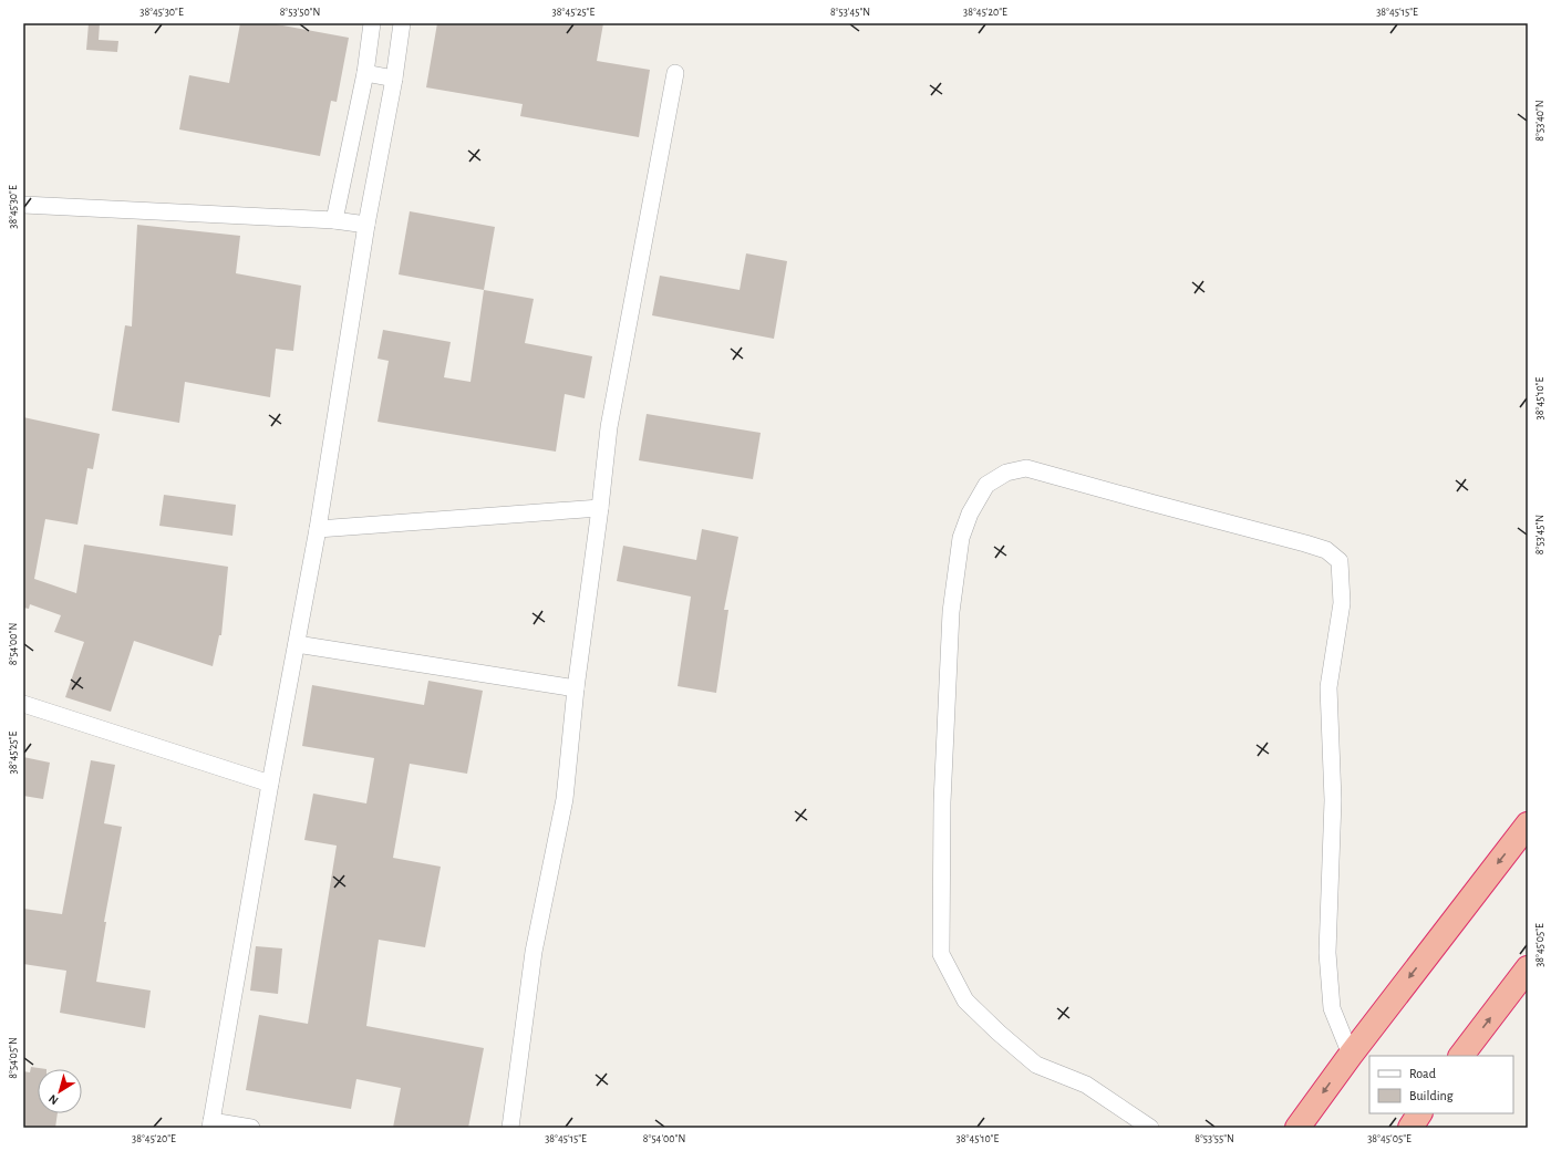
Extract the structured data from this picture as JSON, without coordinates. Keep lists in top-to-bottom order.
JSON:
{
  "legend": ["Road", "Building"],
  "north": "bottom left",
  "coordinates": [
    "38°45'30\"E",
    "8°53'50\"N",
    "38°45'25\"E",
    "8°53'45\"N",
    "38°45'20\"E",
    "38°45'15\"E",
    "8°53'40\"N",
    "38°45'10\"E",
    "8°54'00\"N",
    "38°45'05\"E",
    "8°54'05\"N",
    "8°53'55\"N"
  ]
}
